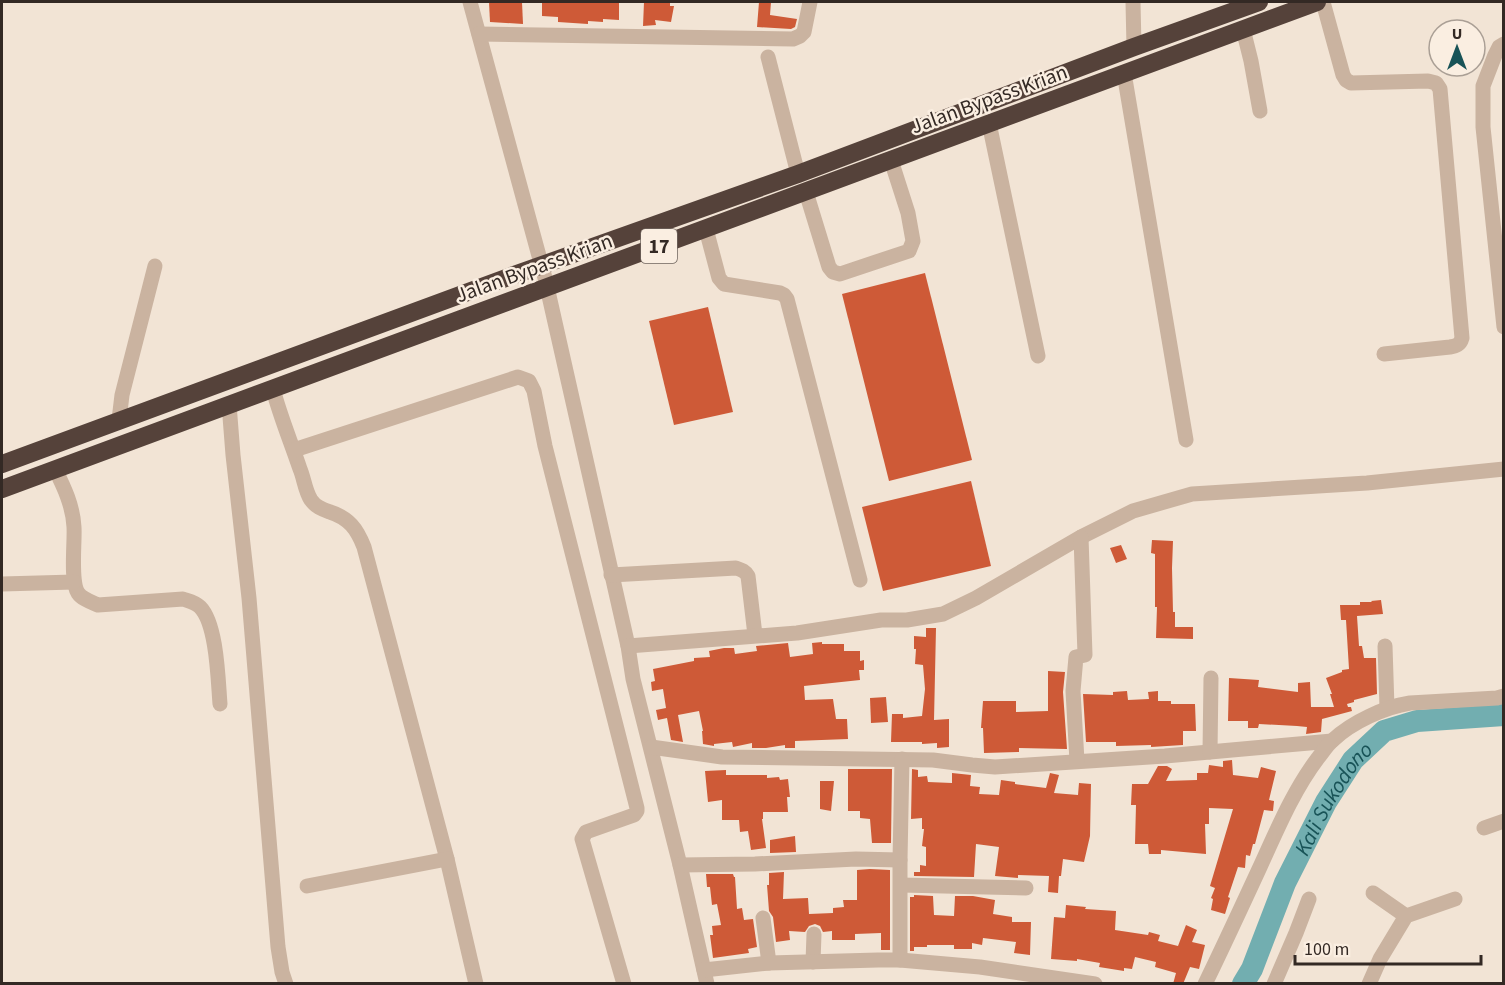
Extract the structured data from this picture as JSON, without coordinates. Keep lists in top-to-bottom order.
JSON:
{
  "streets": {
    "highway": ["Jalan Bypass Krian", "17"]
  },
  "water": ["Kali Sukodono"],
  "scale_bar": "100 m",
  "north": "top"
}
